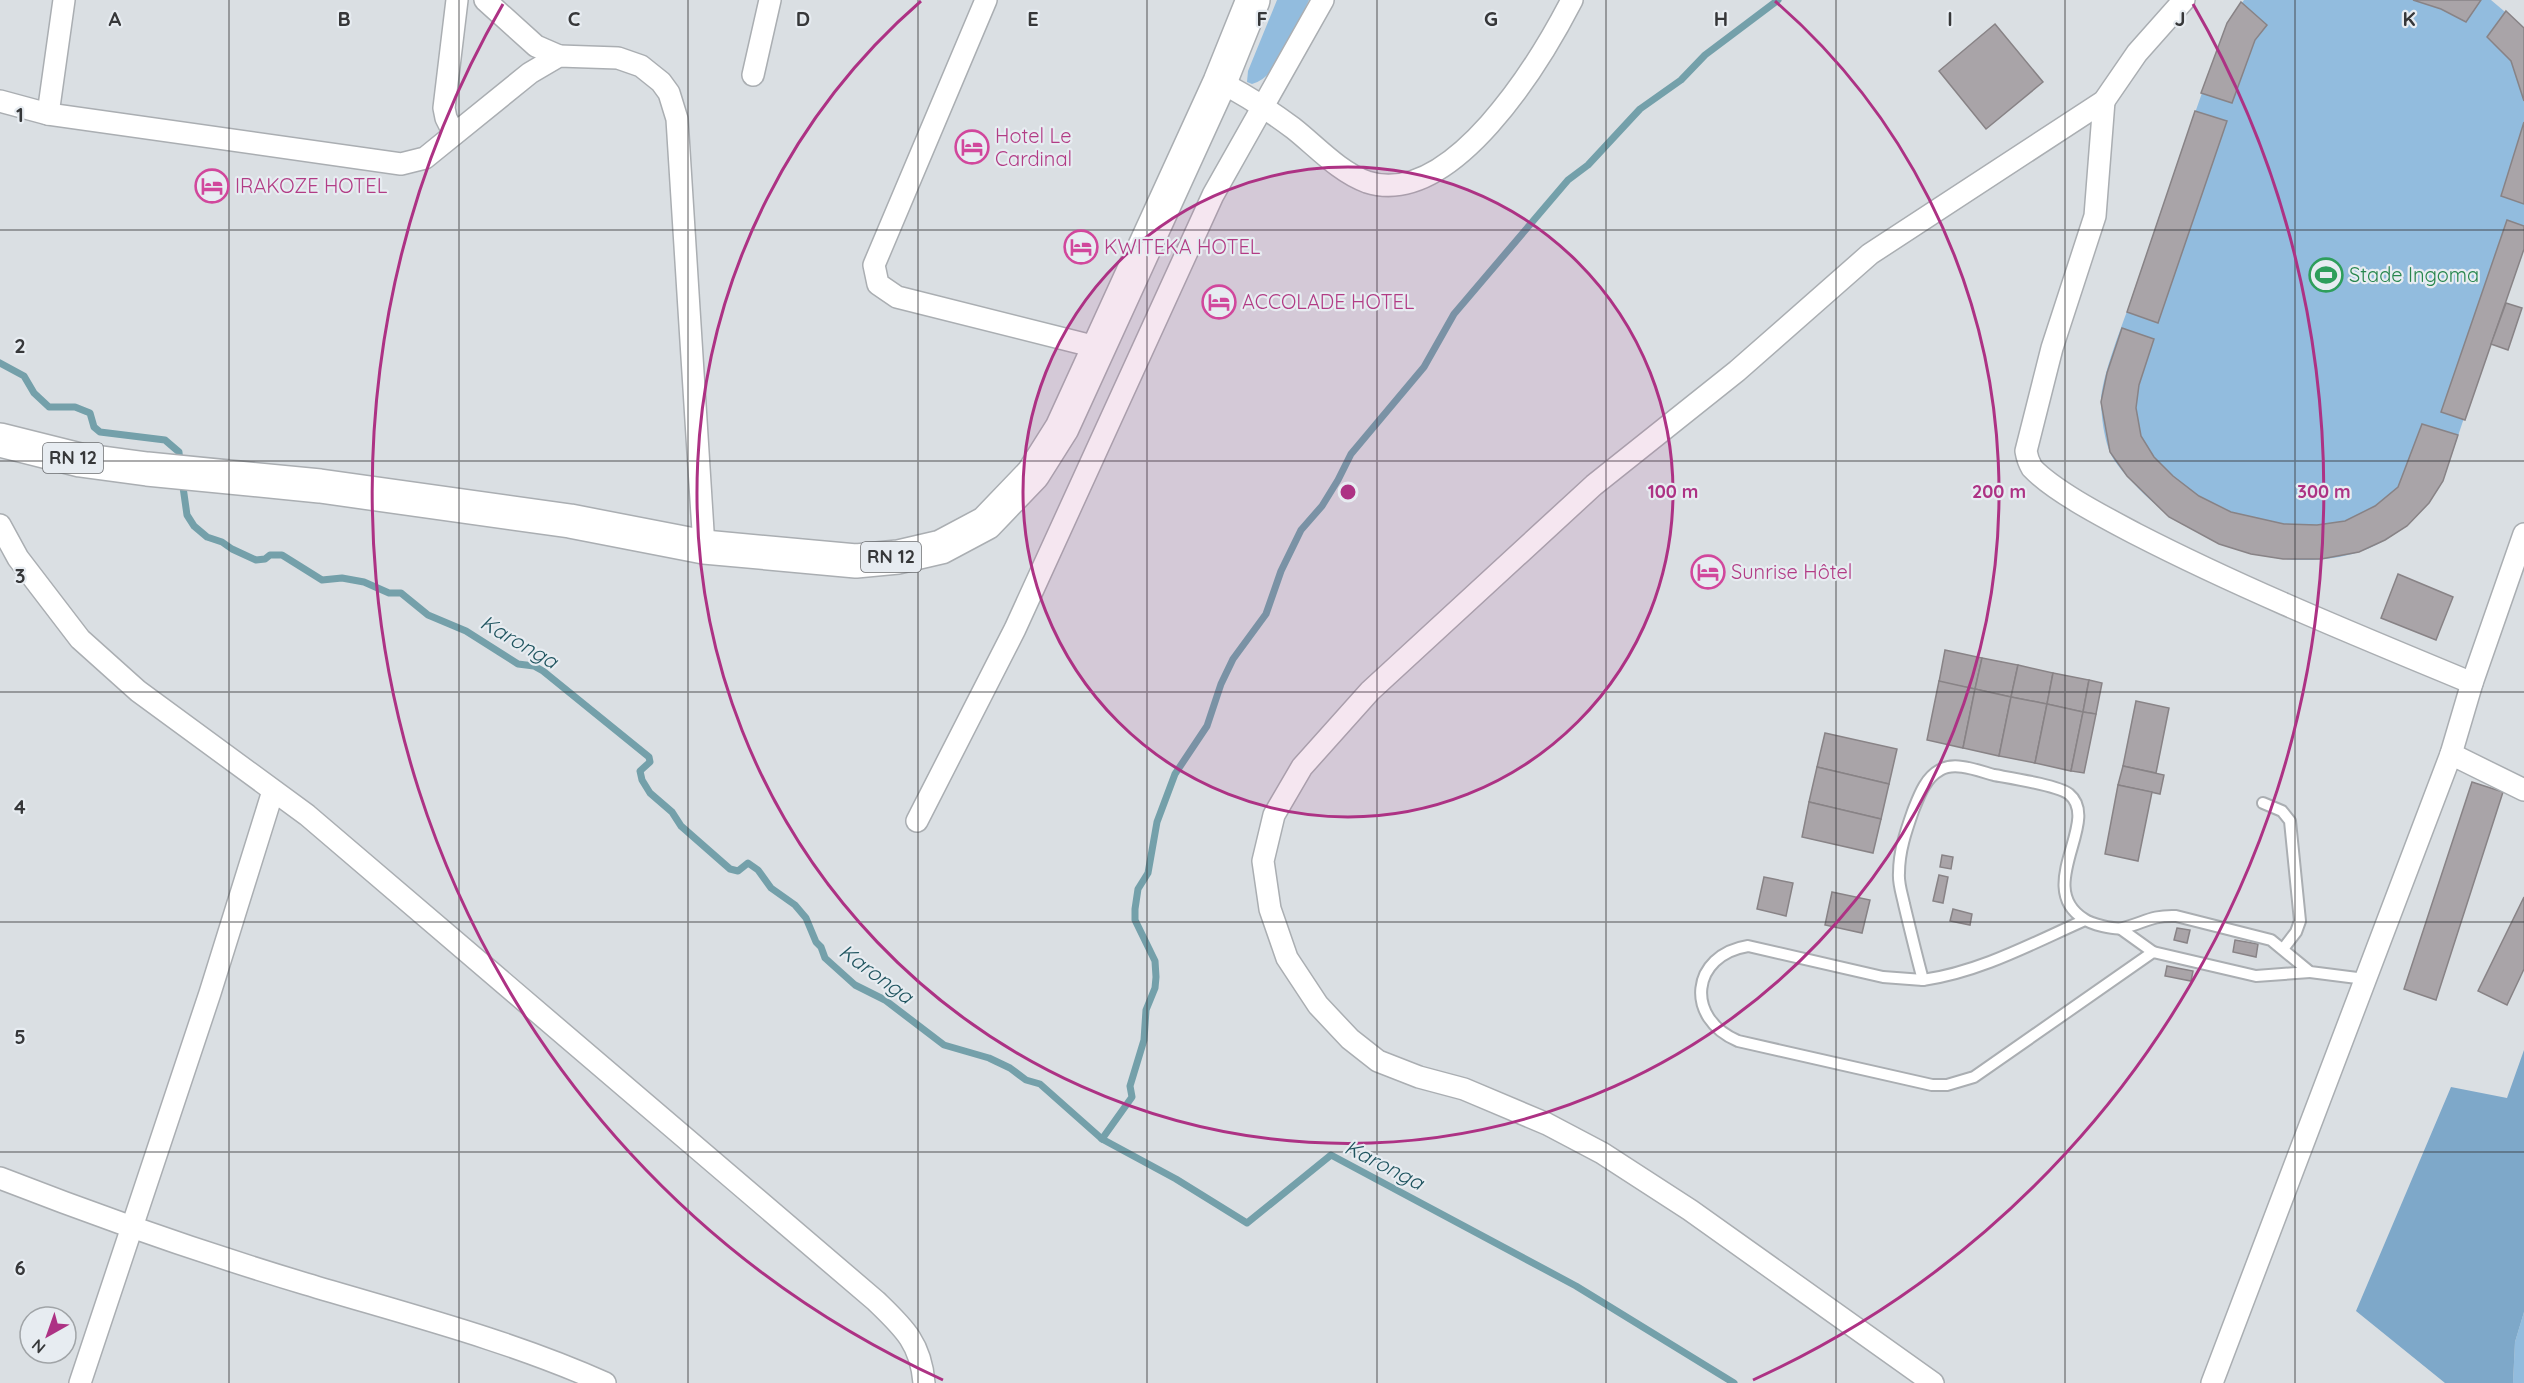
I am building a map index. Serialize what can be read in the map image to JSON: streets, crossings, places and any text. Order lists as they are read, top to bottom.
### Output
{
  "streets": {
    "main road": ["RN 12"]
  },
  "water": ["Karonga"],
  "places": {
    "hotel": [
      "Hotel Le Cardinal",
      "IRAKOZE HOTEL",
      "KWITEKA HOTEL",
      "ACCOLADE HOTEL",
      "Sunrise Hôtel"
    ],
    "sports": ["Stade Ingoma"]
  },
  "north": "bottom left",
  "grid": {
    "columns": [
      "A",
      "B",
      "C",
      "D",
      "E",
      "F",
      "G",
      "H",
      "I",
      "J",
      "K"
    ],
    "rows": [
      "1",
      "2",
      "3",
      "4",
      "5",
      "6"
    ]
  },
  "rings": ["100 m", "200 m", "300 m"]
}
